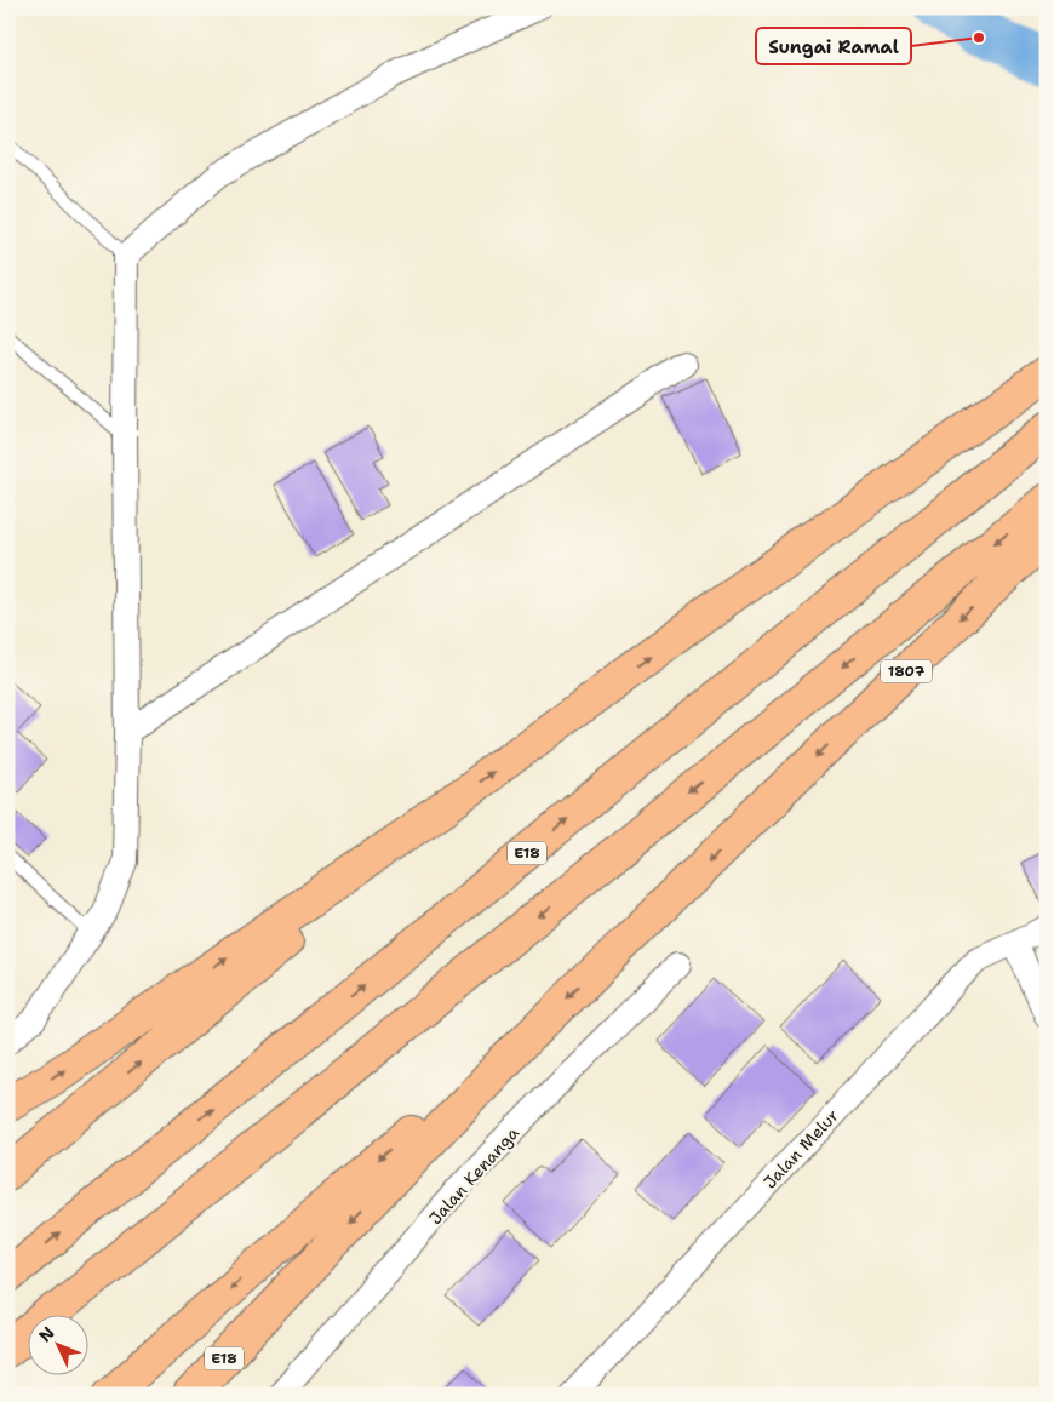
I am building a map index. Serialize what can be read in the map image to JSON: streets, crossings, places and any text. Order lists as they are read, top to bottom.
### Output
{
  "streets": {
    "highway": ["1807", "E18"],
    "street": ["Jalan Melur", "Jalan Kenanga"]
  },
  "crossings": [
    ["1807", "E18"]
  ],
  "places": ["Sungai Ramal"],
  "north": "top left"
}
